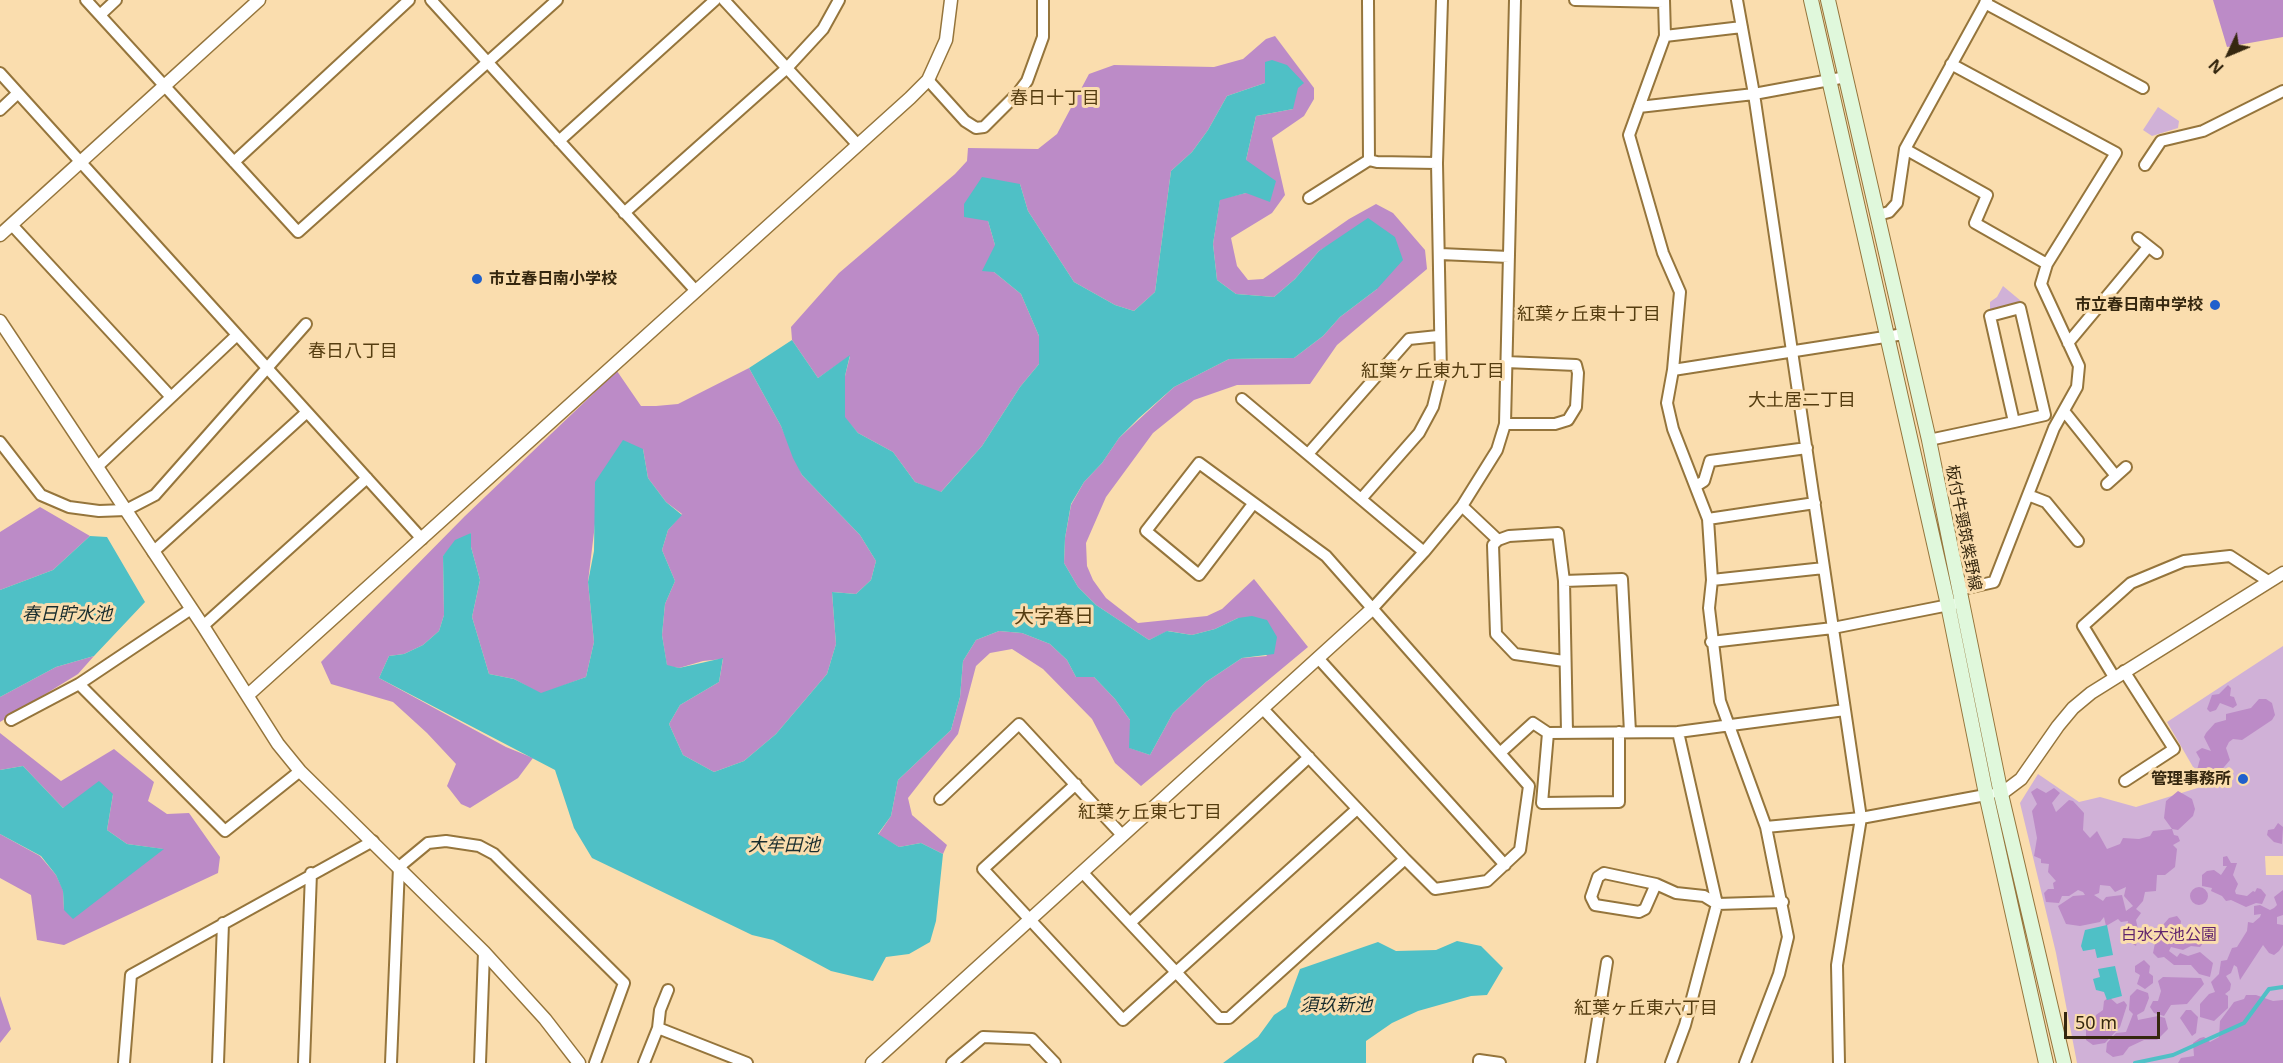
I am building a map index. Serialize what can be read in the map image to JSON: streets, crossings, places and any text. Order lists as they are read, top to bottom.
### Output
{
  "streets": {
    "main road": ["板付牛頸筑紫野線"]
  },
  "districts": [
    "春日十丁目",
    "紅葉ヶ丘東十丁目",
    "春日八丁目",
    "紅葉ヶ丘東九丁目",
    "大土居二丁目",
    "大字春日",
    "紅葉ヶ丘東七丁目",
    "紅葉ヶ丘東六丁目"
  ],
  "water": ["春日貯水池", "大牟田池", "須玖新池"],
  "parks": ["白水大池公園"],
  "places": ["市立春日南小学校", "市立春日南中学校", "管理事務所"],
  "scale_bar": "50 m",
  "north": "bottom left"
}
